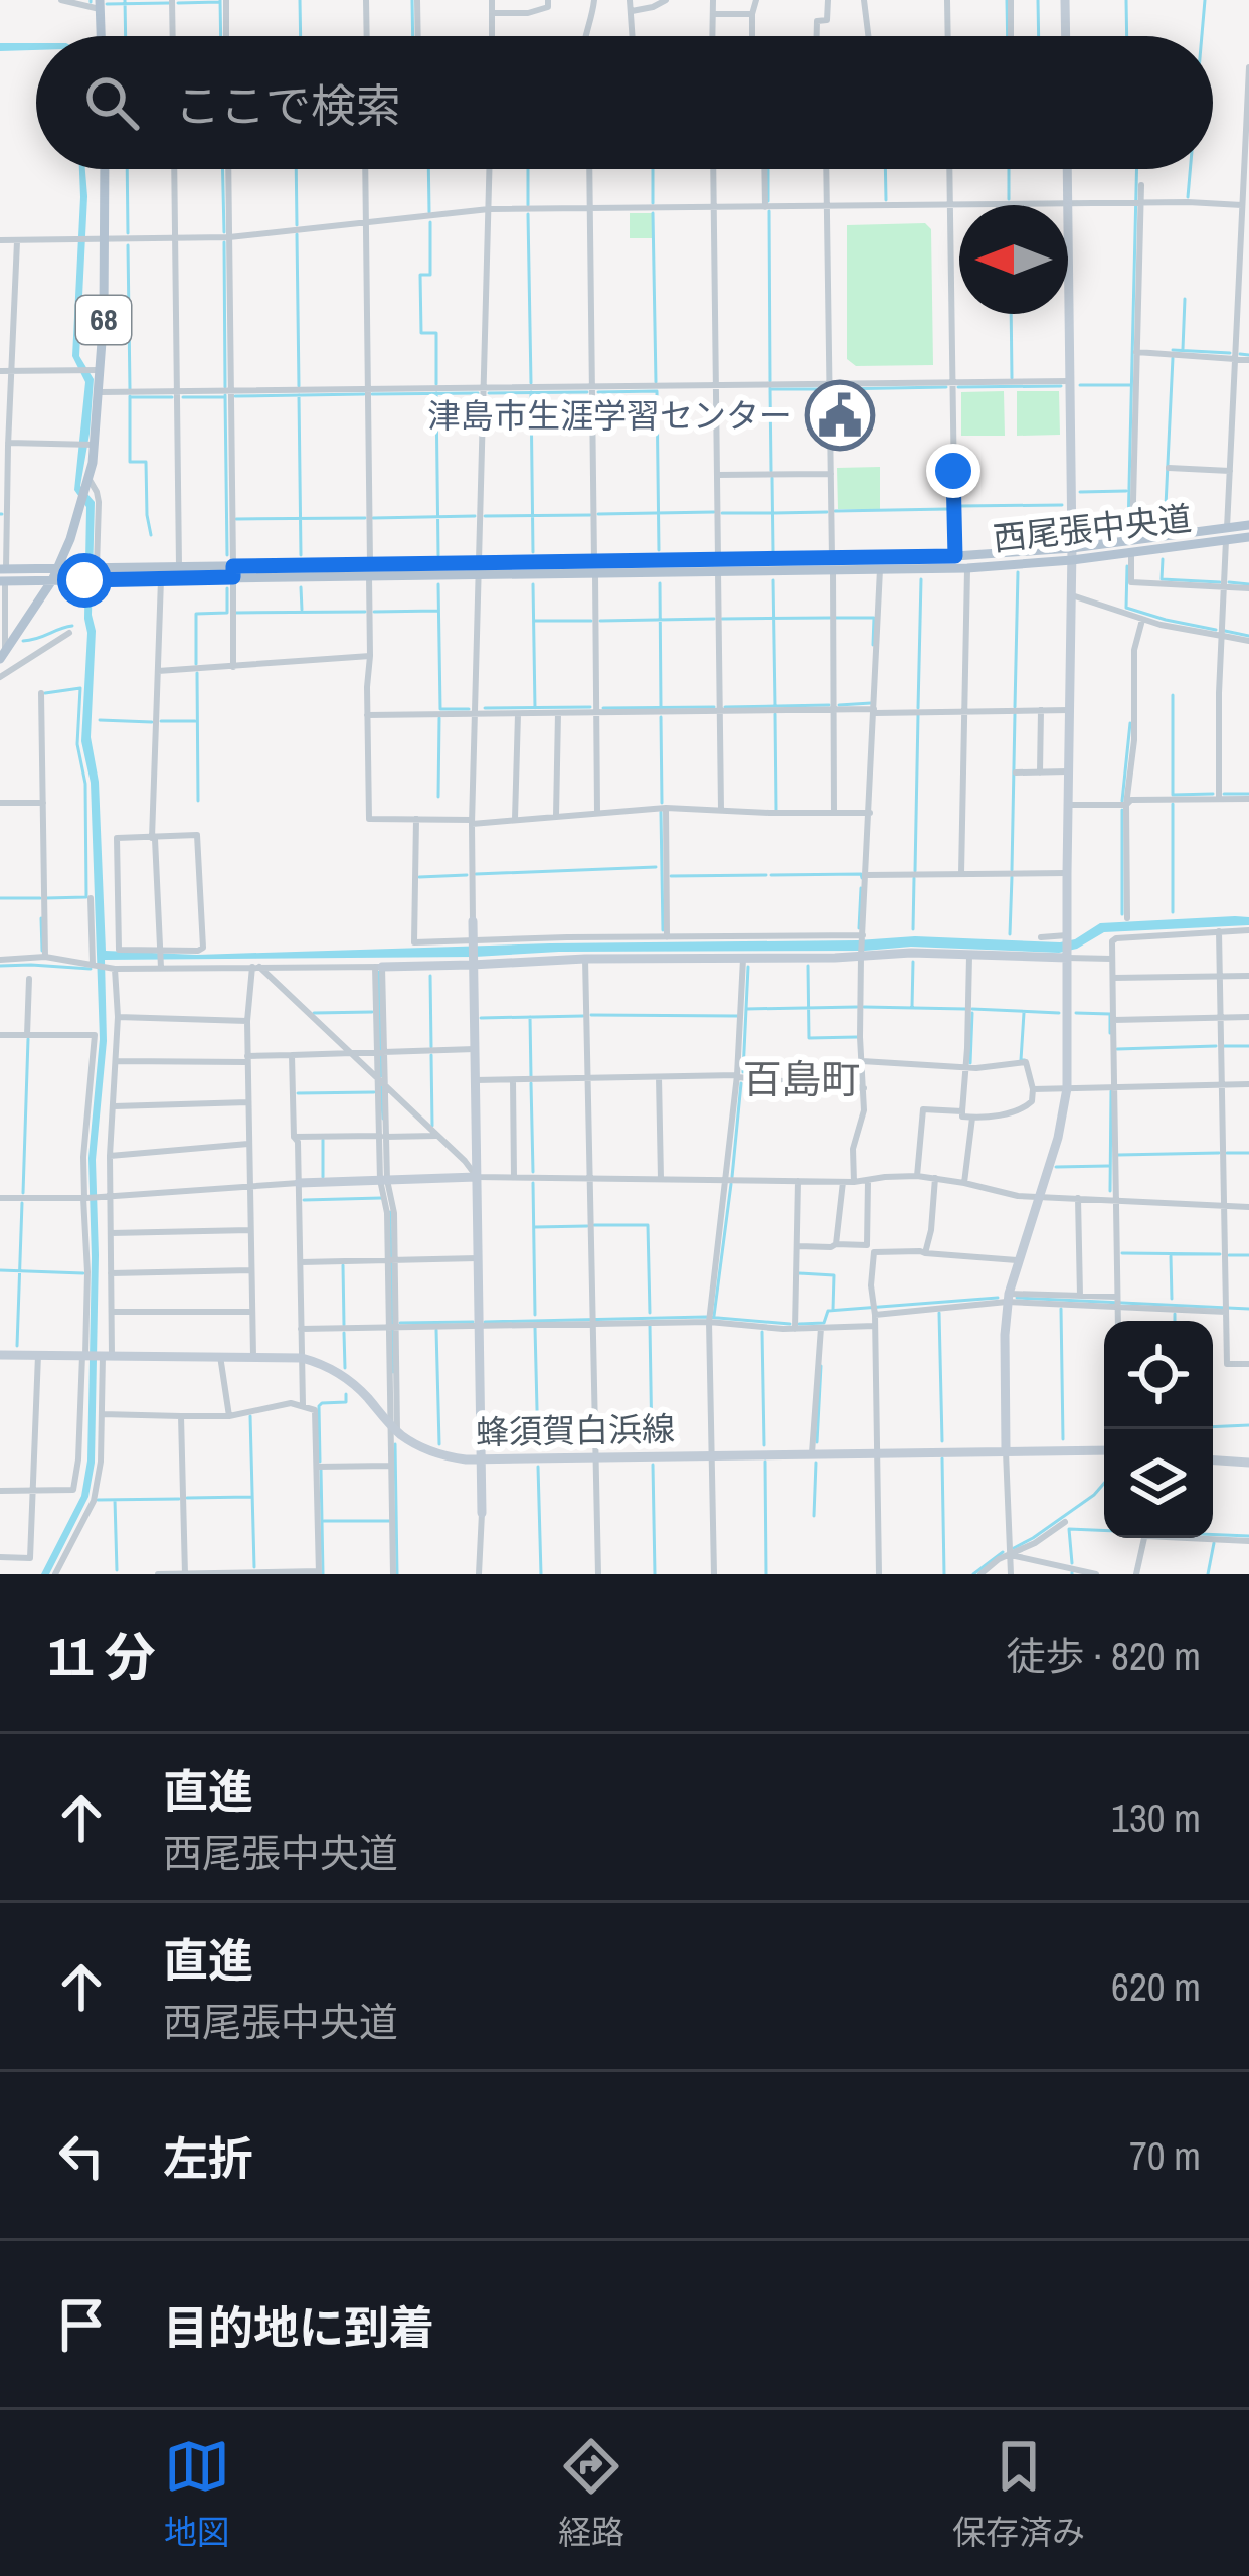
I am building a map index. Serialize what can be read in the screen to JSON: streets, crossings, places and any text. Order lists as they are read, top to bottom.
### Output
{
  "streets": {
    "main road": ["68", "西尾張中央道"],
    "street": ["蜂須賀白浜線"]
  },
  "crossings": [
    ["68", "西尾張中央道"]
  ],
  "districts": ["百島町"],
  "places": {
    "public building": ["津島市生涯学習センター"]
  },
  "north": "left",
  "page": {
    "search": "ここで検索",
    "heading": ["11 分", "徒歩 · 820 m"],
    "list": [
      ["直進", "西尾張中央道", "130 m"],
      ["直進", "西尾張中央道", "620 m"],
      ["左折", "70 m"],
      "目的地に到着"
    ],
    "nav": ["地図", "経路", "保存済み"]
  }
}
